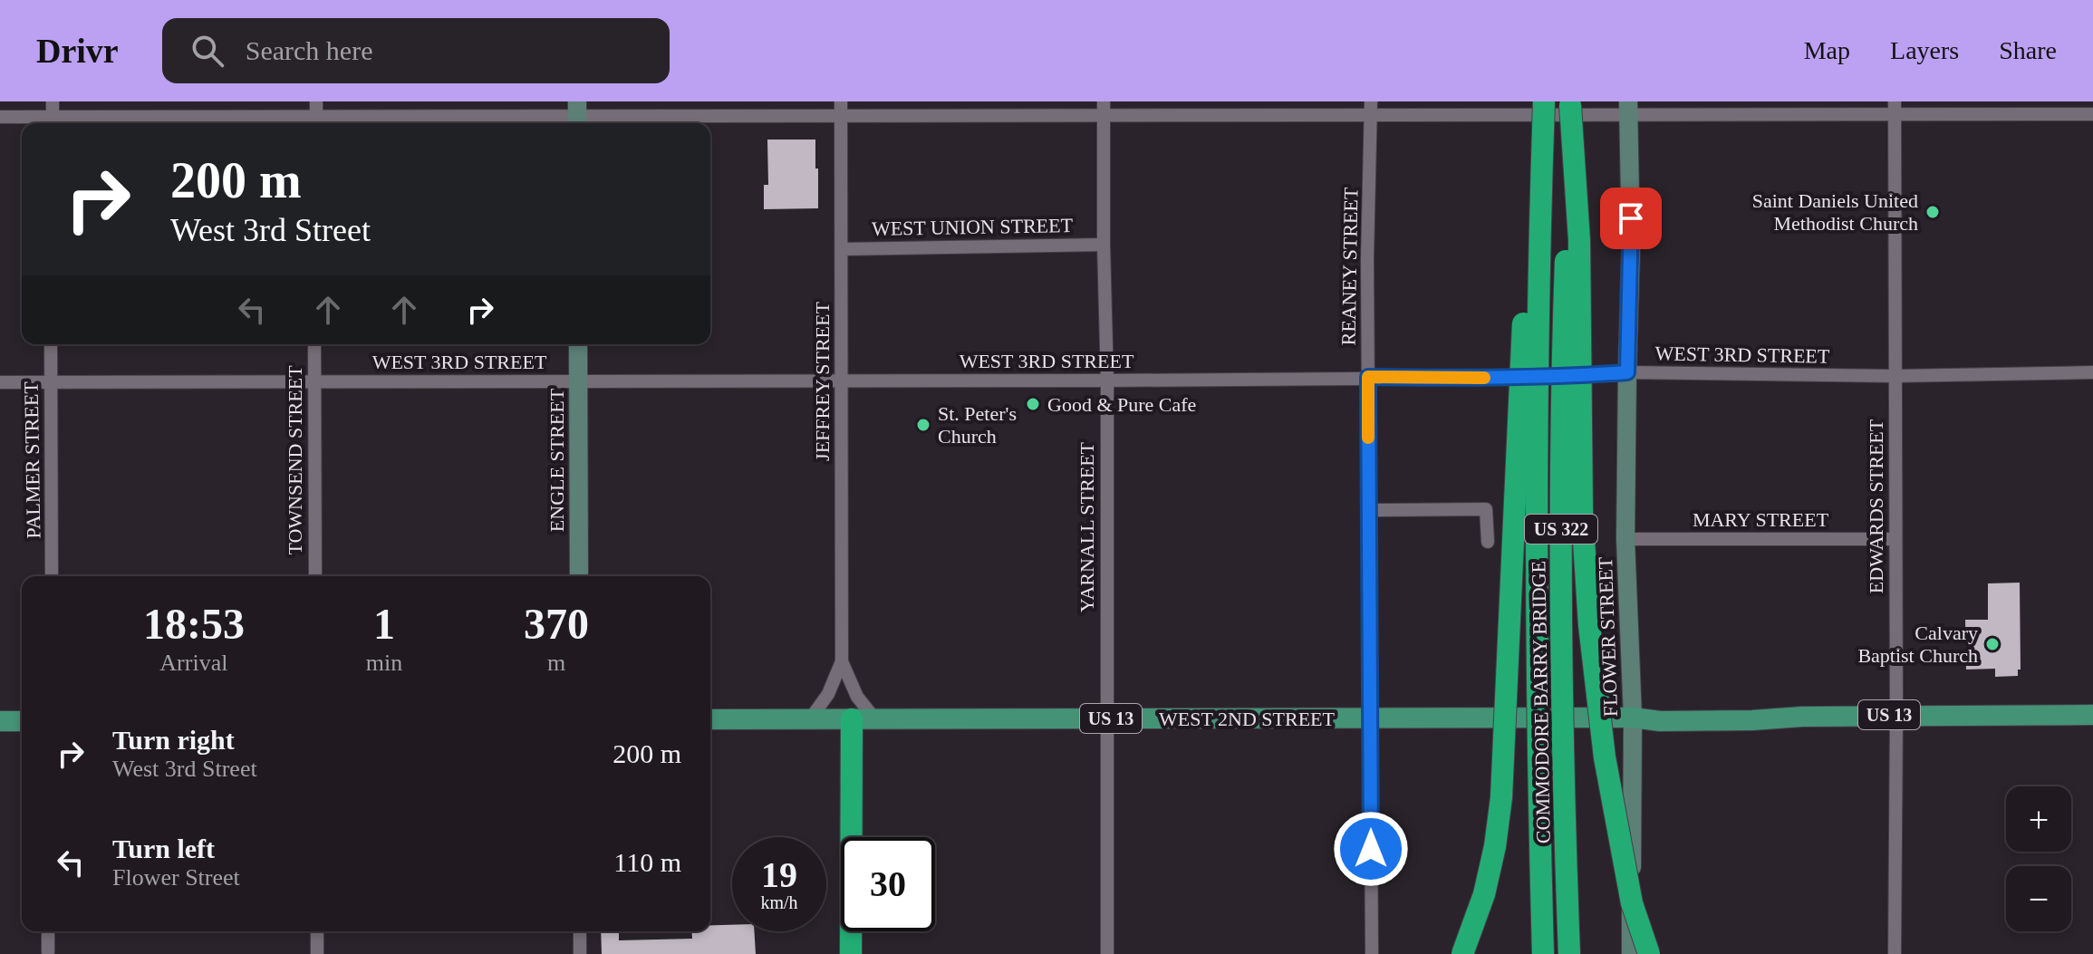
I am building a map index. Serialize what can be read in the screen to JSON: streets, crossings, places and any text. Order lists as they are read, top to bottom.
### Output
{
  "streets": {
    "highway": ["US 322", "COMMODORE BARRY BRIDGE"],
    "main road": ["US 13", "WEST 2ND STREET"],
    "street": [
      "WEST UNION STREET",
      "REANEY STREET",
      "WEST 3RD STREET",
      "JEFFREY STREET",
      "PALMER STREET",
      "TOWNSEND STREET",
      "ENGLE STREET",
      "EDWARDS STREET",
      "MARY STREET",
      "YARNALL STREET",
      "FLOWER STREET"
    ]
  },
  "crossings": [
    ["WEST UNION STREET", "JEFFREY STREET"],
    ["WEST UNION STREET", "YARNALL STREET"],
    ["REANEY STREET", "WEST 3RD STREET"],
    ["REANEY STREET", "WEST 2ND STREET"],
    ["WEST 3RD STREET", "JEFFREY STREET"],
    ["WEST 3RD STREET", "PALMER STREET"],
    ["WEST 3RD STREET", "TOWNSEND STREET"],
    ["WEST 3RD STREET", "ENGLE STREET"],
    ["WEST 3RD STREET", "EDWARDS STREET"],
    ["WEST 3RD STREET", "YARNALL STREET"],
    ["WEST 3RD STREET", "FLOWER STREET"],
    ["EDWARDS STREET", "MARY STREET"],
    ["EDWARDS STREET", "WEST 2ND STREET"],
    ["MARY STREET", "FLOWER STREET"],
    ["YARNALL STREET", "WEST 2ND STREET"],
    ["FLOWER STREET", "WEST 2ND STREET"]
  ],
  "places": [
    "Saint Daniels United Methodist Church",
    "Good & Pure Cafe",
    "St. Peter's Church",
    "Calvary Baptist Church"
  ],
  "page": {
    "header": "Drivr",
    "search": "Search here",
    "nav": ["Map", "Layers", "Share"],
    "turn": ["200 m", "West 3rd Street"],
    "eta": [
      "18:53",
      "Arrival",
      "1",
      "min",
      "370",
      "m"
    ],
    "list": [
      {
        "name": "Turn right",
        "note": "West 3rd Street",
        "value": "200 m"
      },
      {
        "name": "Turn left",
        "note": "Flower Street",
        "value": "110 m"
      }
    ],
    "map_buttons": ["+", "−"],
    "speed": "19 km/h",
    "limit": "30"
  }
}
